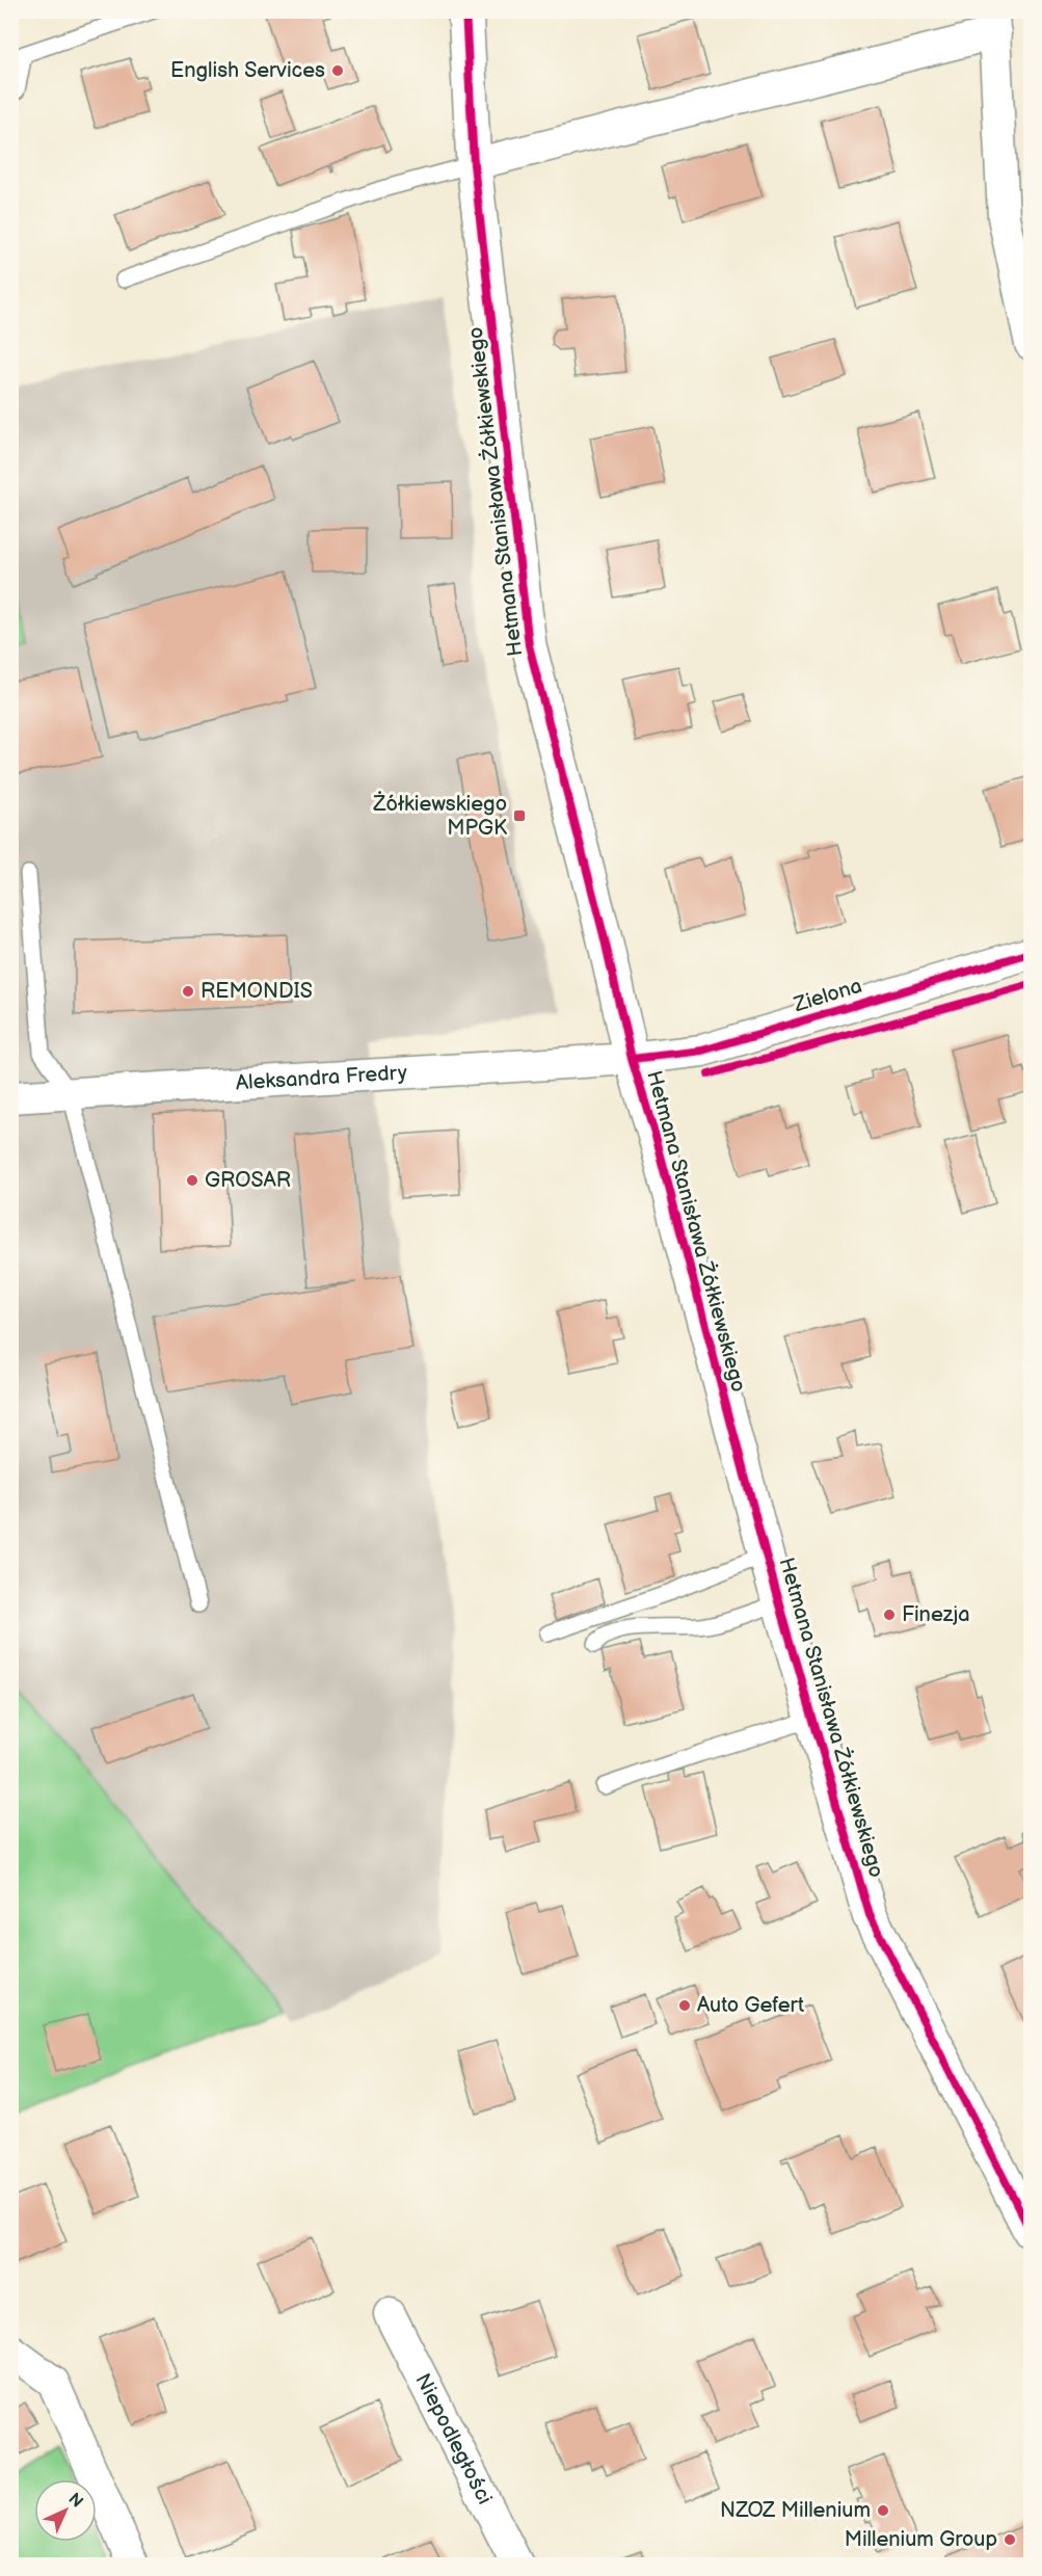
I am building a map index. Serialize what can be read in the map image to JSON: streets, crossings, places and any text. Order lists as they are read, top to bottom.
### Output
{
  "streets": {
    "street": [
      "Hetmana Stanisława Żółkiewskiego",
      "Zielona",
      "Aleksandra Fredry",
      "Niepodległości"
    ]
  },
  "crossings": [
    ["Hetmana Stanisława Żółkiewskiego", "Zielona"],
    ["Hetmana Stanisława Żółkiewskiego", "Aleksandra Fredry"],
    ["Zielona", "Aleksandra Fredry"]
  ],
  "places": {
    "other": [
      "English Services",
      "REMONDIS",
      "GROSAR",
      "Finezja",
      "Auto Gefert",
      "NZOZ Millenium",
      "Millenium Group"
    ],
    "transit": ["Żółkiewskiego MPGK"]
  },
  "north": "top right"
}
